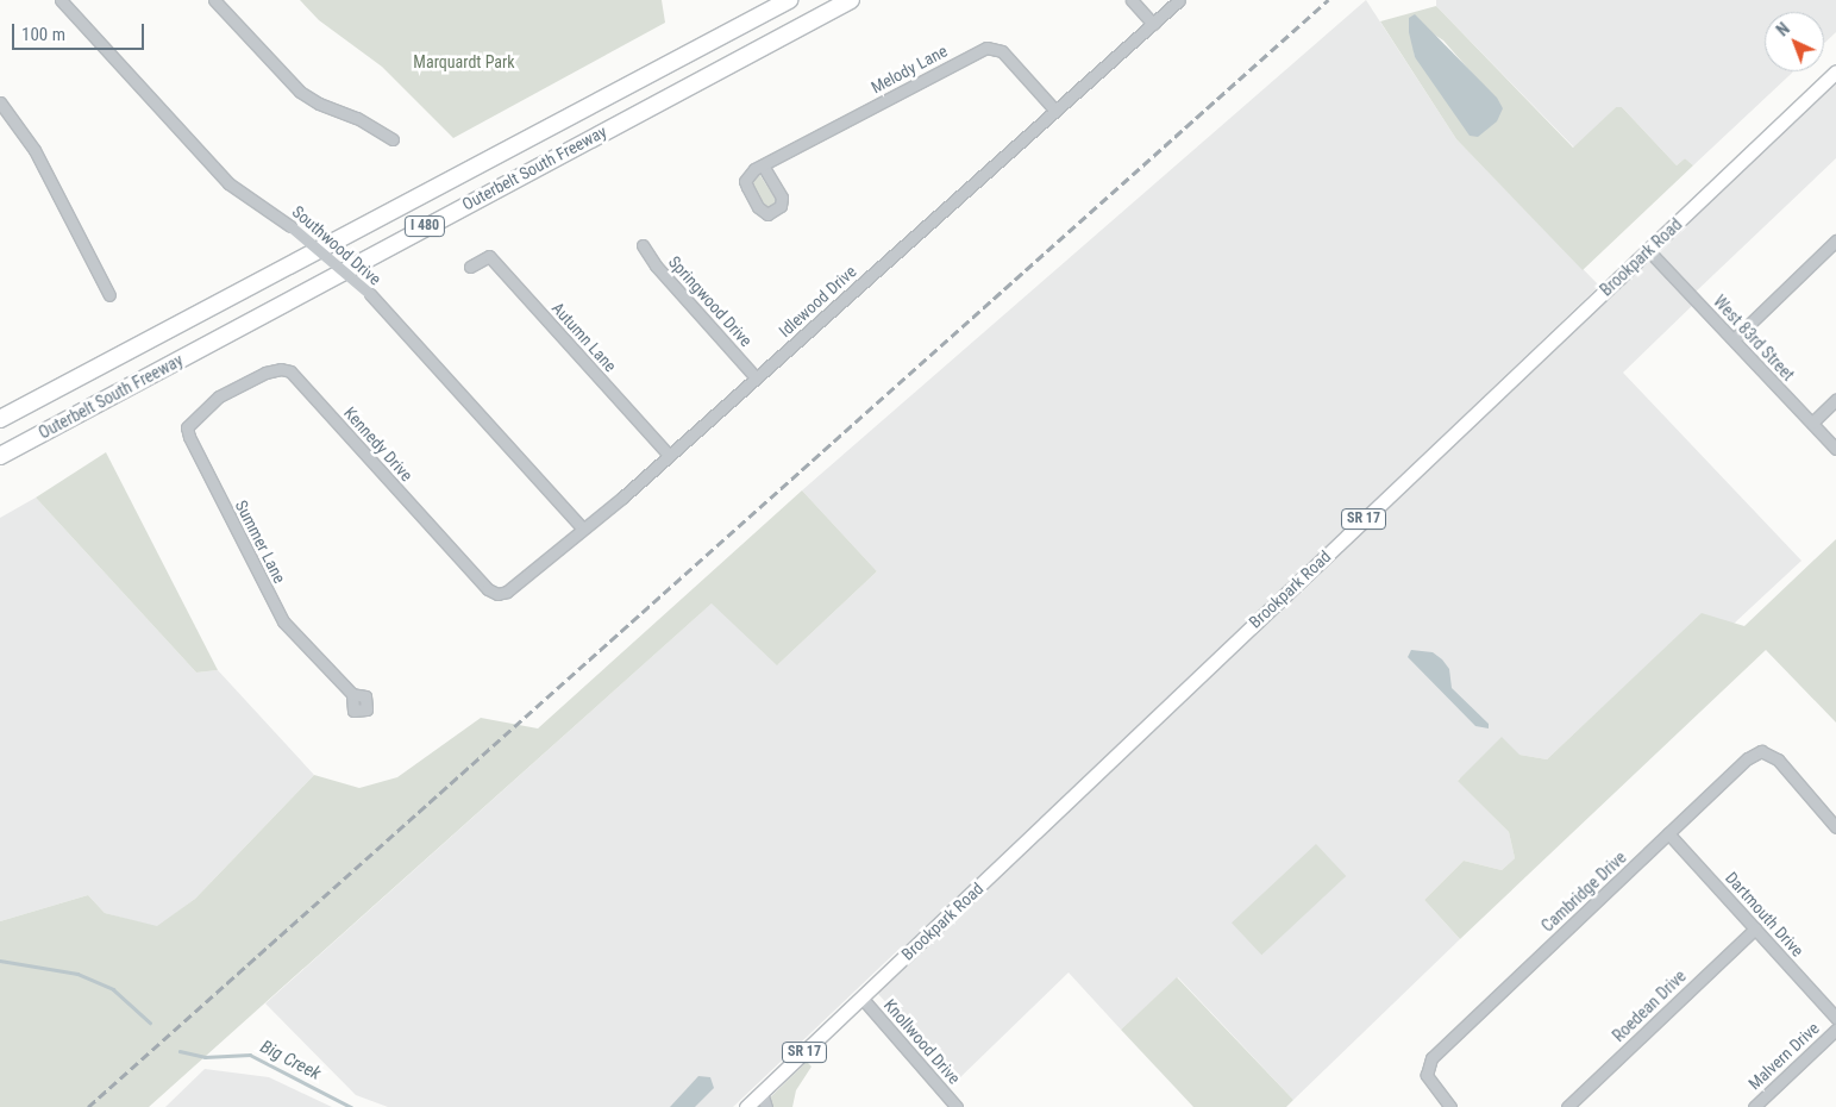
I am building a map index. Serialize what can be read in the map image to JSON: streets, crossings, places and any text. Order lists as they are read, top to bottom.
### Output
{
  "streets": {
    "highway": ["Outerbelt South Freeway", "I 480"],
    "main road": ["Brookpark Road", "SR 17"],
    "street": [
      "Melody Lane",
      "Southwood Drive",
      "Springwood Drive",
      "Idlewood Drive",
      "Autumn Lane",
      "West 83rd Street",
      "Kennedy Drive",
      "Summer Lane",
      "Cambridge Drive",
      "Dartmouth Drive",
      "Roedean Drive",
      "Knollwood Drive",
      "Malvern Drive"
    ]
  },
  "crossings": [
    ["Melody Lane", "Idlewood Drive"],
    ["Southwood Drive", "Idlewood Drive"],
    ["Brookpark Road", "West 83rd Street"],
    ["Brookpark Road", "Knollwood Drive"],
    ["Springwood Drive", "Idlewood Drive"],
    ["Idlewood Drive", "Autumn Lane"],
    ["Idlewood Drive", "Kennedy Drive"],
    ["Kennedy Drive", "Summer Lane"],
    ["Cambridge Drive", "Dartmouth Drive"],
    ["Dartmouth Drive", "Roedean Drive"]
  ],
  "water": ["Big Creek"],
  "parks": ["Marquardt Park"],
  "scale_bar": "100 m",
  "north": "top left"
}
